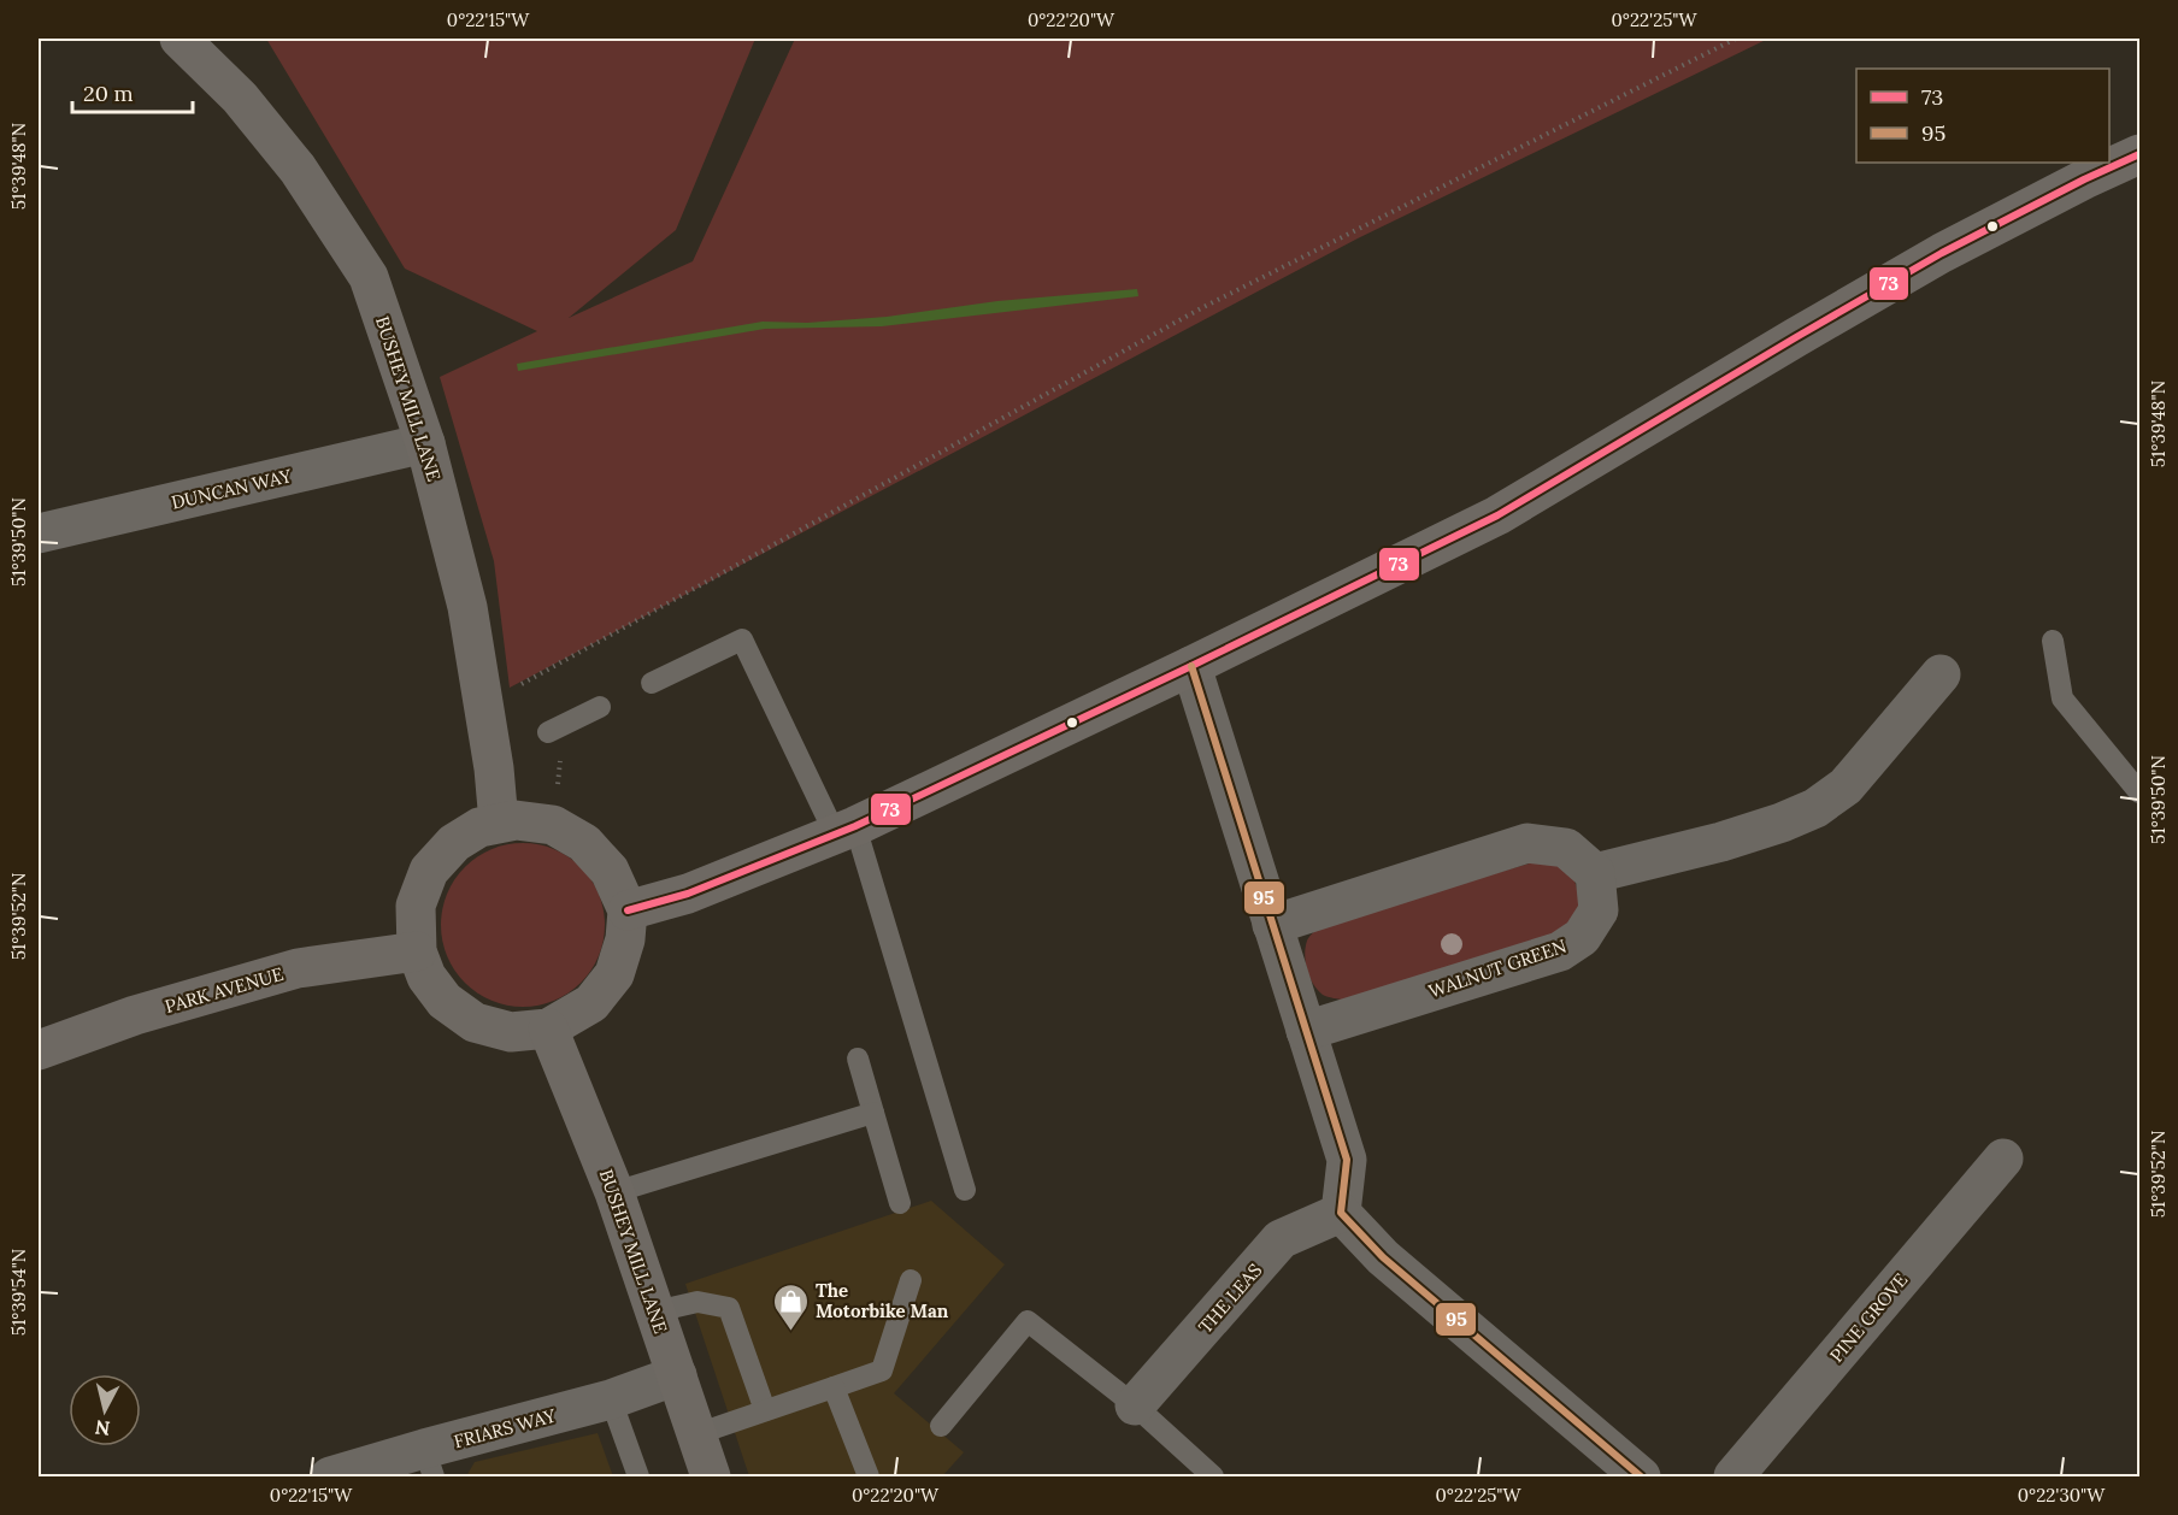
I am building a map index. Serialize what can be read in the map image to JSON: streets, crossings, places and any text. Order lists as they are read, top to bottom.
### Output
{
  "streets": {
    "street": [
      "BUSHEY MILL LANE",
      "DUNCAN WAY",
      "WALNUT GREEN",
      "PARK AVENUE",
      "THE LEAS",
      "PINE GROVE",
      "FRIARS WAY"
    ]
  },
  "crossings": [
    ["BUSHEY MILL LANE", "DUNCAN WAY"],
    ["BUSHEY MILL LANE", "PARK AVENUE"],
    ["BUSHEY MILL LANE", "FRIARS WAY"]
  ],
  "places": {
    "shop": ["The Motorbike Man"]
  },
  "lines": ["transit line 73", "transit line 95"],
  "legend": ["73", "95"],
  "scale_bar": "20 m",
  "north": "bottom",
  "coordinates": [
    "0°22'15\"W",
    "0°22'20\"W",
    "0°22'25\"W",
    "51°39'48\"N",
    "51°39'50\"N",
    "51°39'52\"N",
    "51°39'54\"N",
    "0°22'30\"W"
  ]
}
